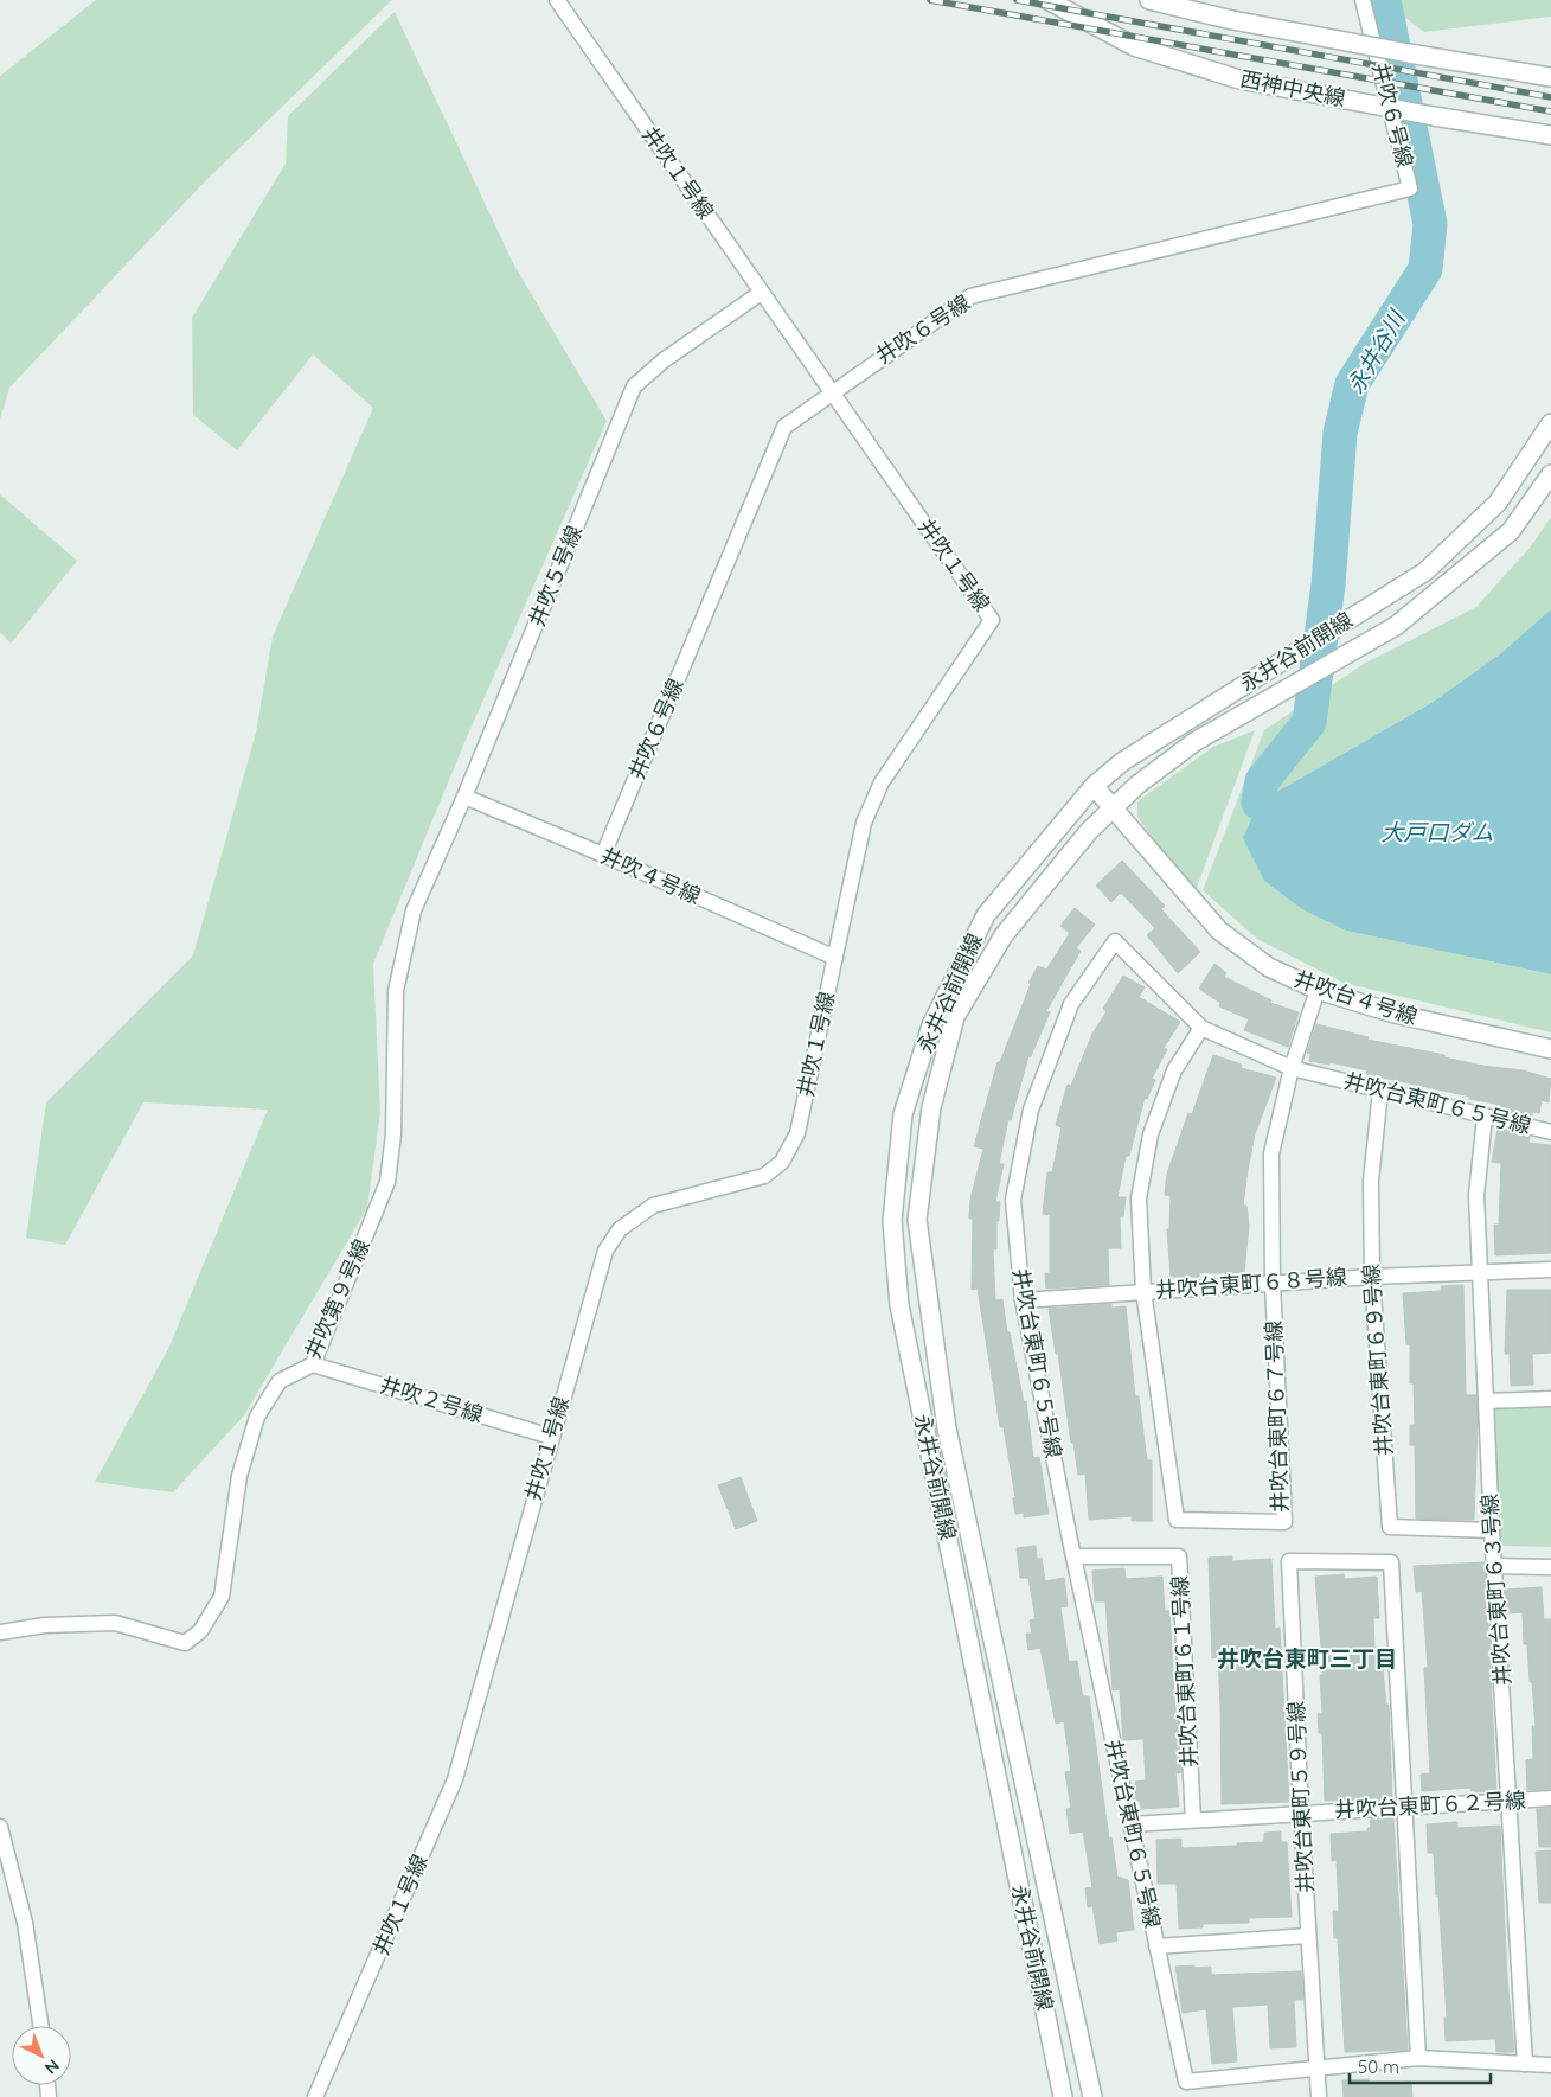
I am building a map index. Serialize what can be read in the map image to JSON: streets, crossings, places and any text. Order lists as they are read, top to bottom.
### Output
{
  "streets": {
    "street": [
      "西神中央線",
      "井吹６号線",
      "井吹１号線",
      "井吹５号線",
      "永井谷前開線",
      "井吹４号線",
      "井吹台４号線",
      "井吹台東町６５号線",
      "井吹台東町６８号線",
      "井吹第９号線",
      "井吹台東町６９号線",
      "井吹２号線",
      "井吹台東町６７号線",
      "井吹台東町６３号線",
      "井吹台東町６１号線",
      "井吹台東町５９号線",
      "井吹台東町６２号線"
    ]
  },
  "crossings": [
    ["井吹６号線", "井吹１号線"],
    ["井吹６号線", "井吹４号線"],
    ["井吹１号線", "井吹５号線"],
    ["井吹１号線", "井吹４号線"],
    ["井吹１号線", "井吹２号線"],
    ["井吹５号線", "井吹４号線"],
    ["井吹５号線", "井吹第９号線"],
    ["永井谷前開線", "井吹台４号線"],
    ["井吹台４号線", "井吹台東町６７号線"],
    ["井吹台東町６５号線", "井吹台東町６８号線"],
    ["井吹台東町６５号線", "井吹台東町６９号線"],
    ["井吹台東町６５号線", "井吹台東町６７号線"],
    ["井吹台東町６５号線", "井吹台東町６３号線"],
    ["井吹台東町６５号線", "井吹台東町６１号線"],
    ["井吹台東町６５号線", "井吹台東町５９号線"],
    ["井吹台東町６５号線", "井吹台東町６２号線"],
    ["井吹台東町６８号線", "井吹台東町６９号線"],
    ["井吹台東町６８号線", "井吹台東町６７号線"],
    ["井吹台東町６８号線", "井吹台東町６３号線"],
    ["井吹第９号線", "井吹２号線"],
    ["井吹台東町６９号線", "井吹台東町６３号線"],
    ["井吹台東町６３号線", "井吹台東町６２号線"],
    ["井吹台東町６１号線", "井吹台東町６２号線"],
    ["井吹台東町５９号線", "井吹台東町６２号線"]
  ],
  "districts": ["井吹台東町三丁目"],
  "water": ["永井谷川", "大戸口ダム"],
  "scale_bar": "50 m",
  "north": "bottom right"
}
